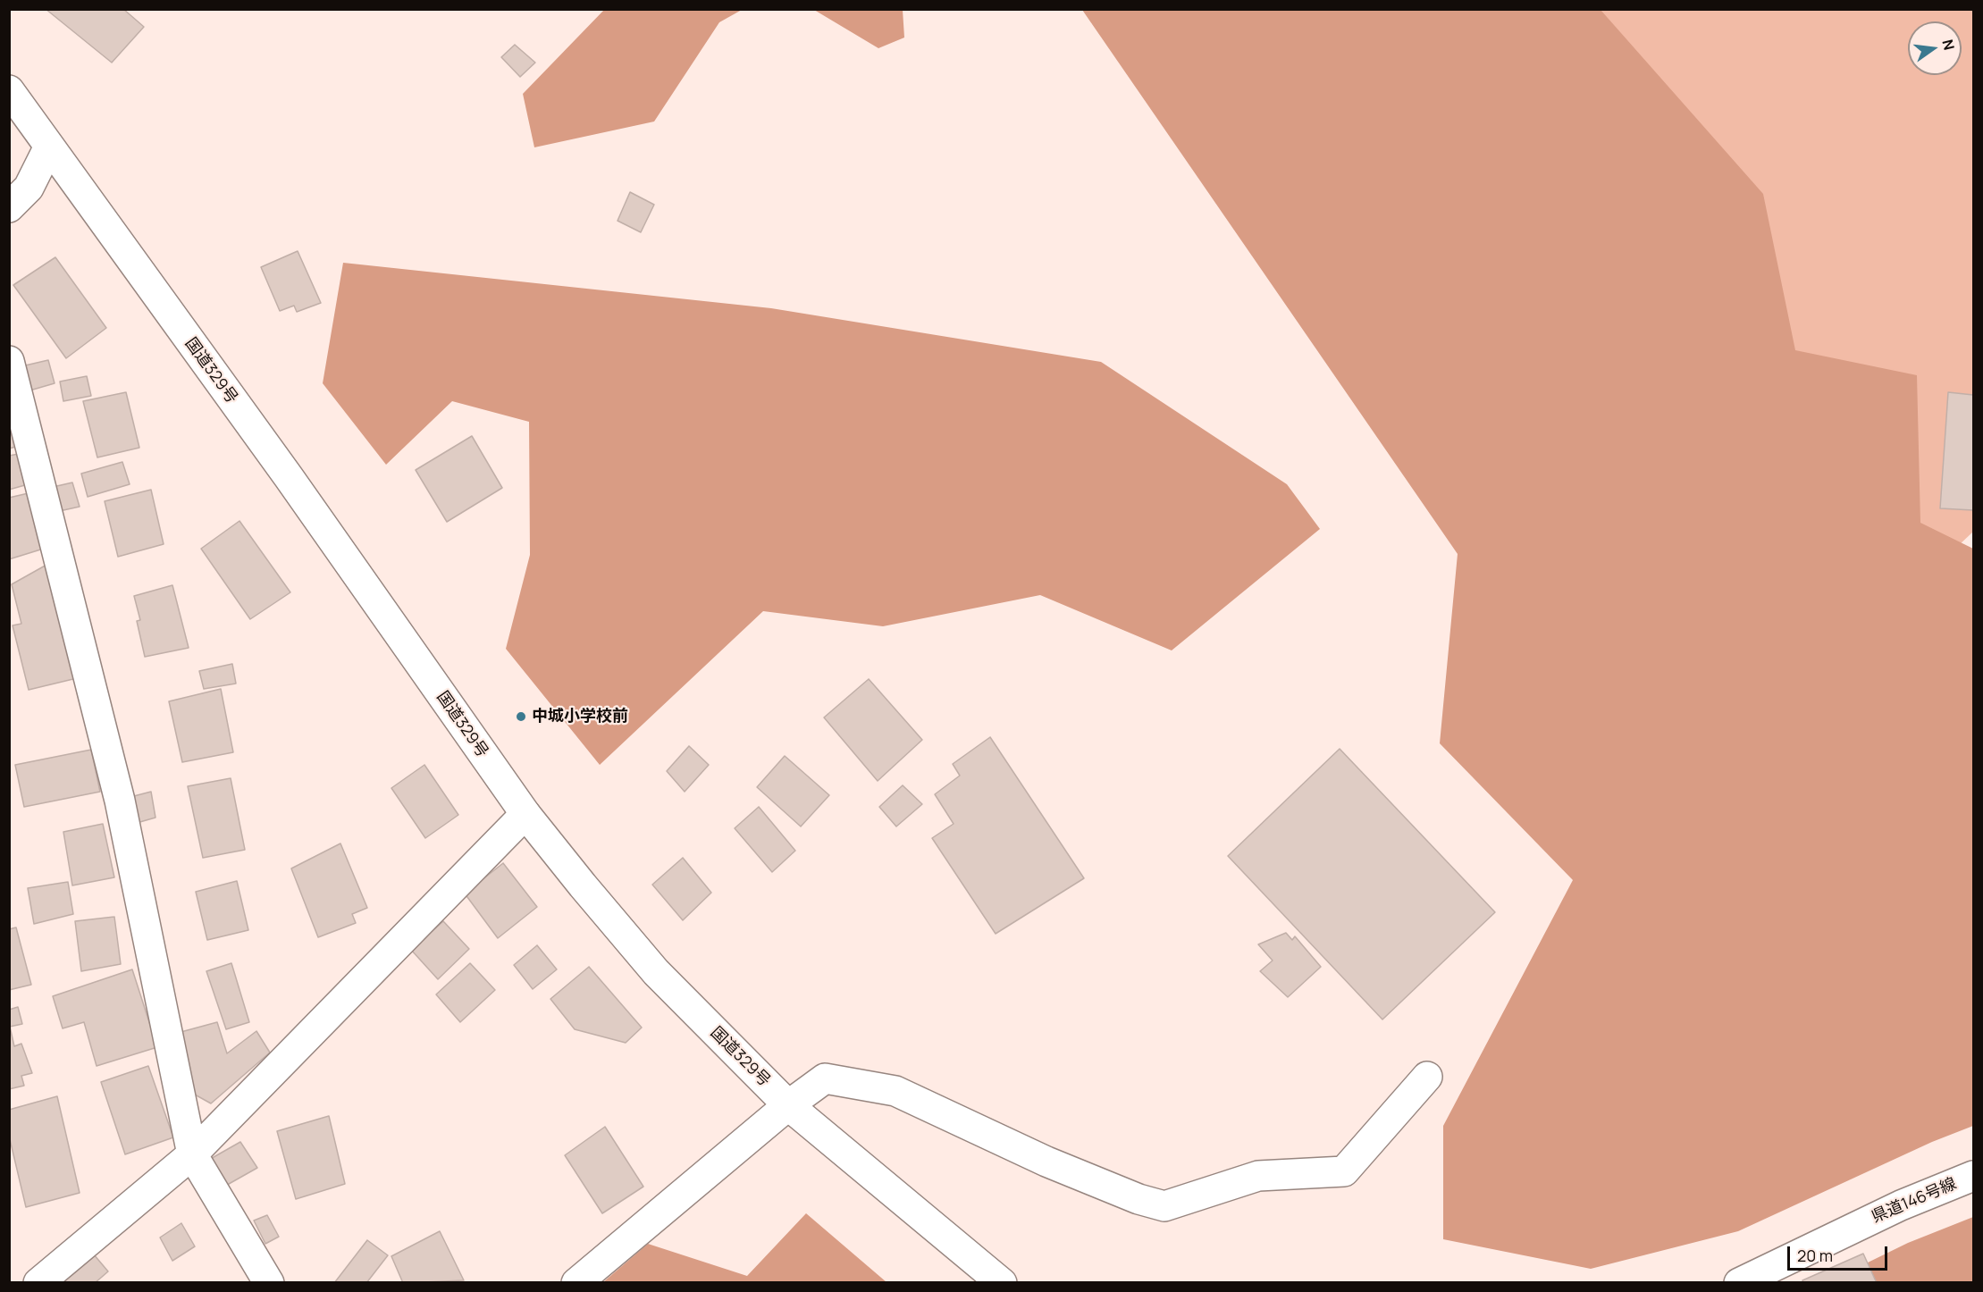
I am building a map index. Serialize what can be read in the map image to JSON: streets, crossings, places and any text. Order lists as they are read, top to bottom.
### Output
{
  "streets": {
    "main road": ["国道329号", "県道146号線"]
  },
  "places": ["中城小学校前"],
  "scale_bar": "20 m",
  "north": "right"
}
